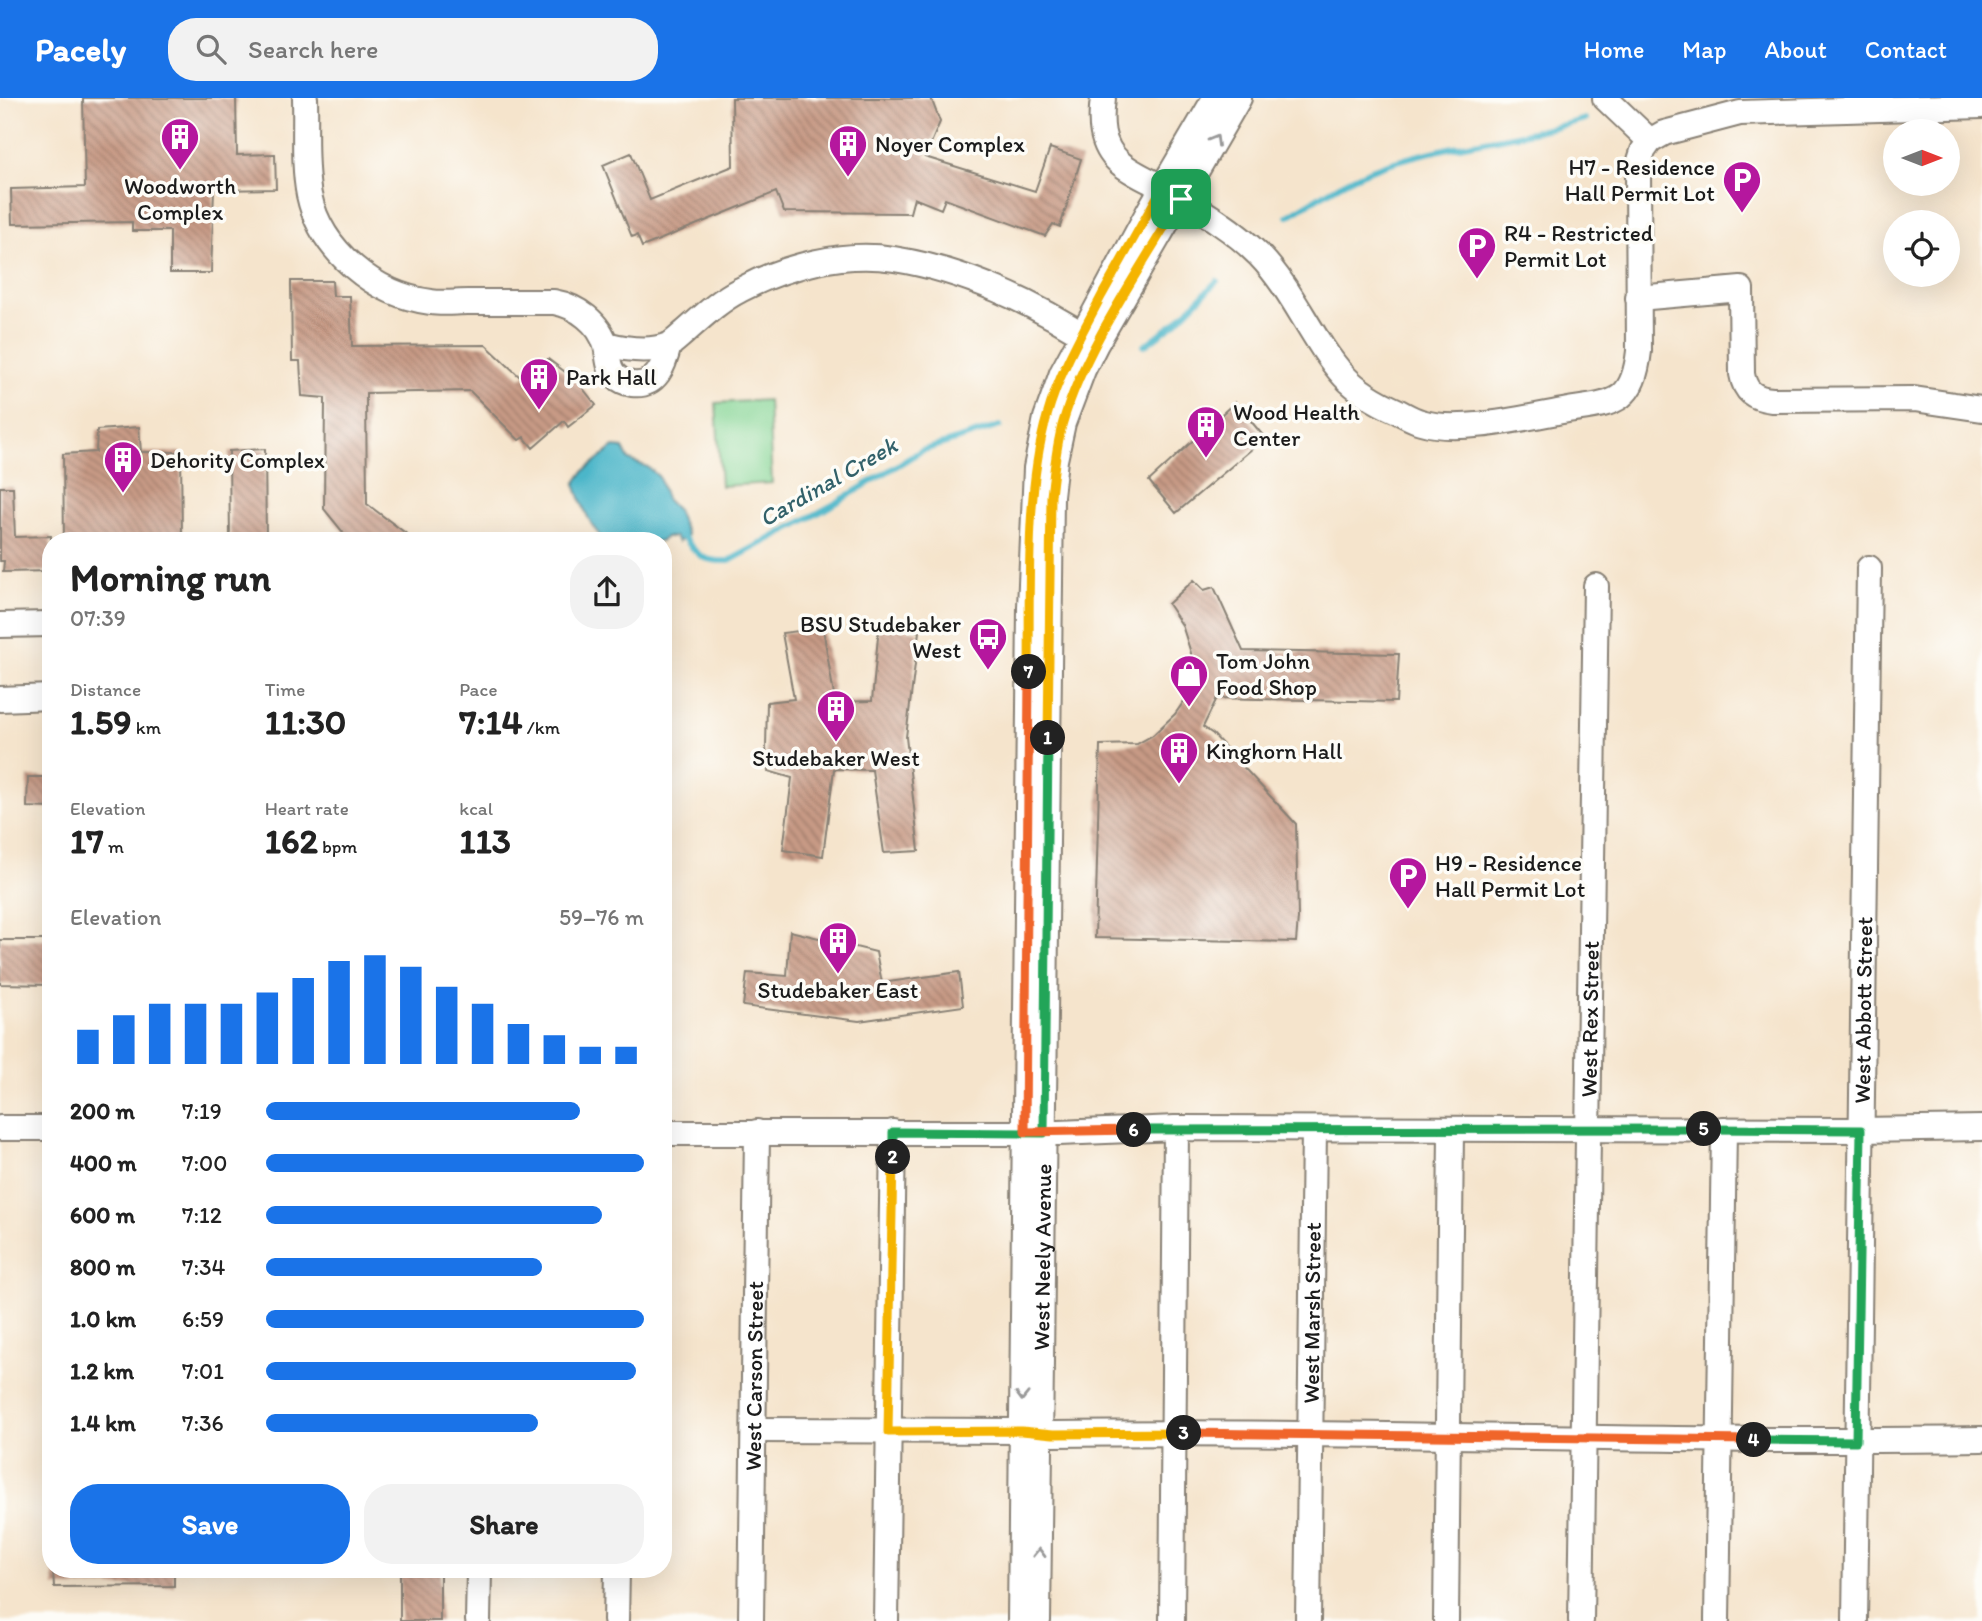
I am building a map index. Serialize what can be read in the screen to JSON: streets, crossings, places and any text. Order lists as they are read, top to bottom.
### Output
{
  "streets": {
    "street": [
      "West Abbott Street",
      "West Rex Street",
      "West Neely Avenue",
      "West Marsh Street",
      "West Carson Street"
    ]
  },
  "water": ["Cardinal Creek"],
  "places": {
    "building": [
      "Woodworth Complex",
      "Noyer Complex",
      "Park Hall",
      "Wood Health Center",
      "Dehority Complex",
      "Studebaker West",
      "Kinghorn Hall",
      "Studebaker East"
    ],
    "parking": ["H7 - Residence Hall Permit Lot", "R4 - Restricted Permit Lot", "H9 - Residence Hall Permit Lot"],
    "bus stop": ["BSU Studebaker West"],
    "shop": ["Tom John Food Shop"]
  },
  "north": "right",
  "page": {
    "header": "Pacely",
    "search": "Search here",
    "nav": [
      "Home",
      "Map",
      "About",
      "Contact"
    ],
    "heading": ["Morning run", "07:39"],
    "stats": [
      ["Distance", "1.59 km"],
      ["Time", "11:30"],
      ["Pace", "7:14 /km"],
      ["Elevation", "17 m"],
      ["Heart rate", "162 bpm"],
      ["kcal", "113"]
    ],
    "pins": [
      "7",
      "1",
      "5",
      "6",
      "2",
      "3",
      "4"
    ],
    "chart": ["Elevation", "59–76 m"],
    "list": [
      {
        "name": "200 m",
        "note": "7:19"
      },
      {
        "name": "400 m",
        "note": "7:00"
      },
      {
        "name": "600 m",
        "note": "7:12"
      },
      {
        "name": "800 m",
        "note": "7:34"
      },
      {
        "name": "1.0 km",
        "note": "6:59"
      },
      {
        "name": "1.2 km",
        "note": "7:01"
      },
      {
        "name": "1.4 km",
        "note": "7:36"
      }
    ],
    "buttons": ["Save", "Share"]
  }
}
